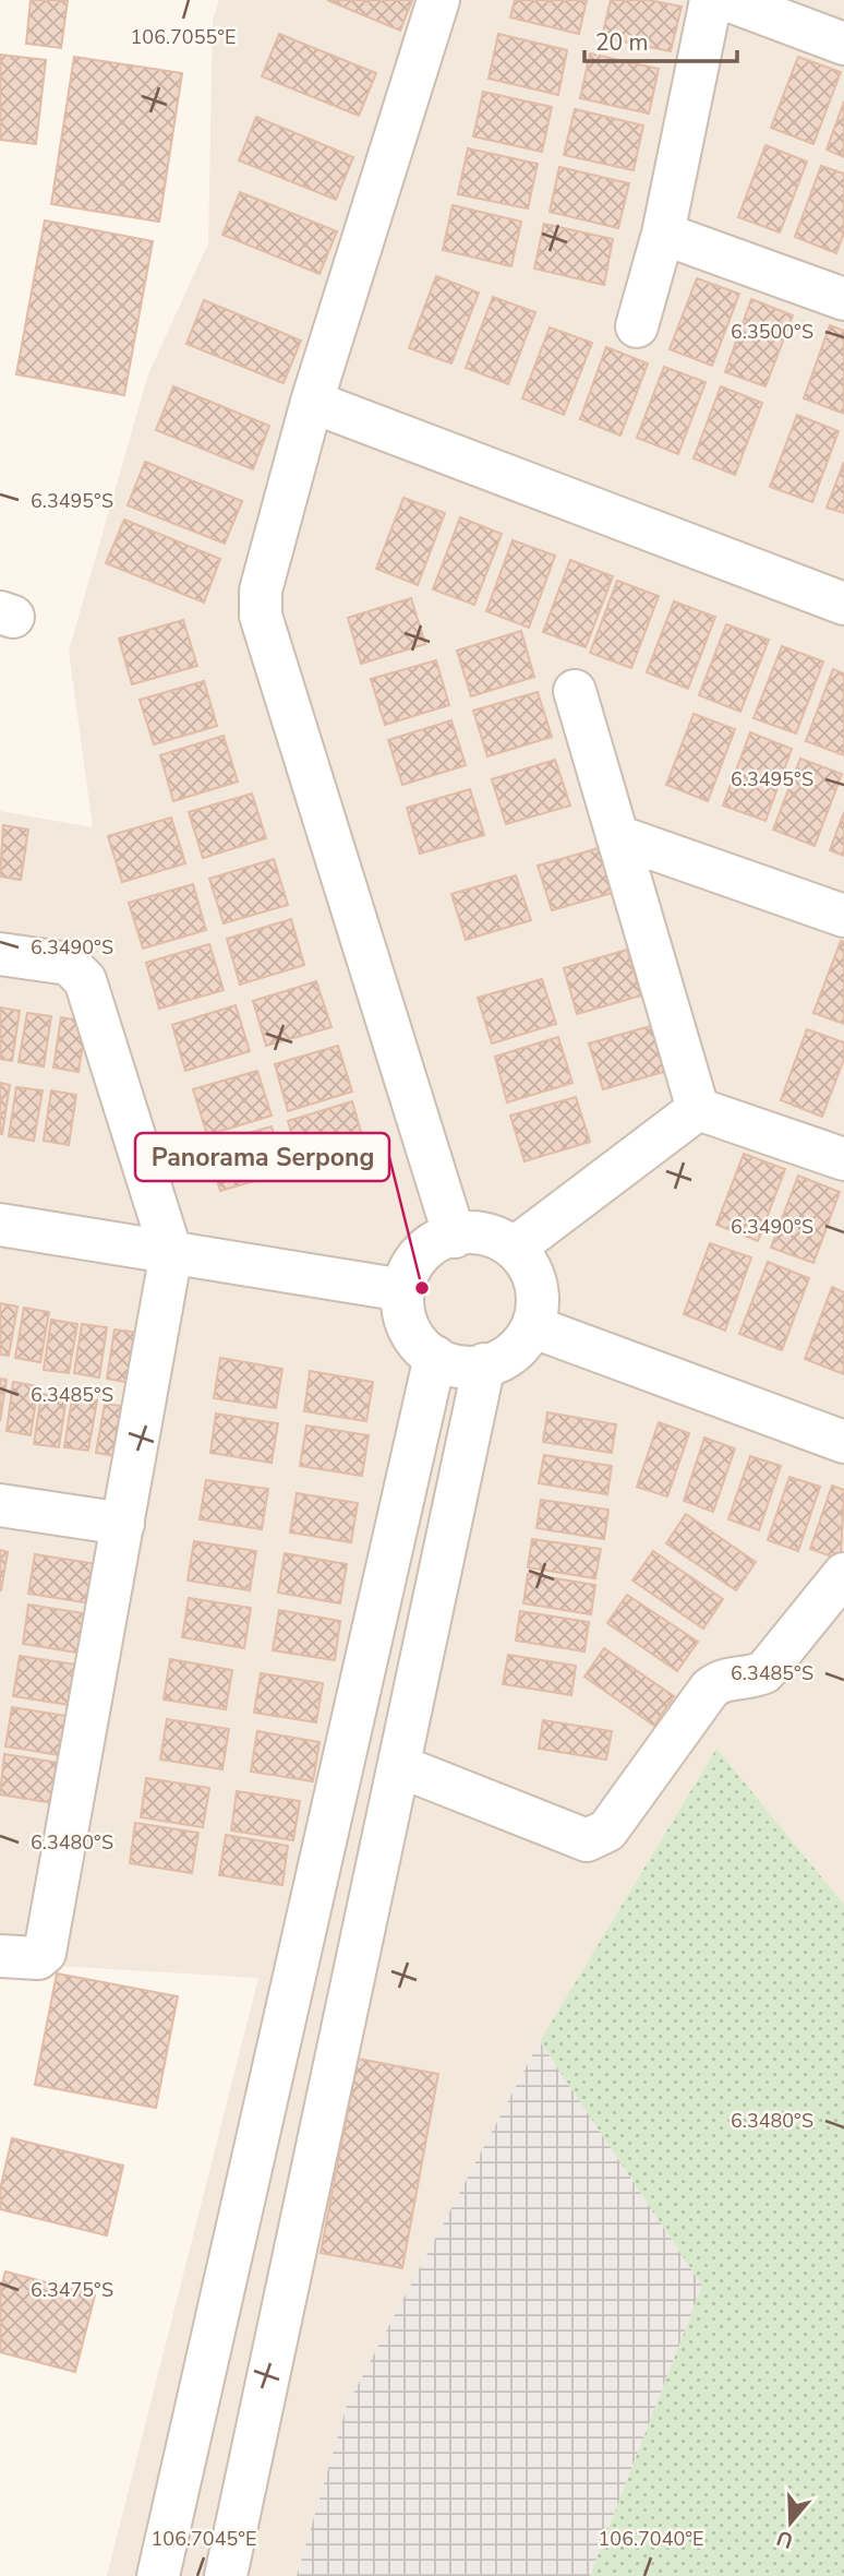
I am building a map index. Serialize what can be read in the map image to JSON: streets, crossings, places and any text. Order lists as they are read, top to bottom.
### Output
{
  "places": ["Panorama Serpong"],
  "scale_bar": "20 m",
  "north": "bottom",
  "coordinates": [
    "106.7055°E",
    "6.3500°S",
    "6.3495°S",
    "6.3490°S",
    "6.3485°S",
    "6.3480°S",
    "6.3475°S",
    "106.7045°E",
    "106.7040°E"
  ]
}
